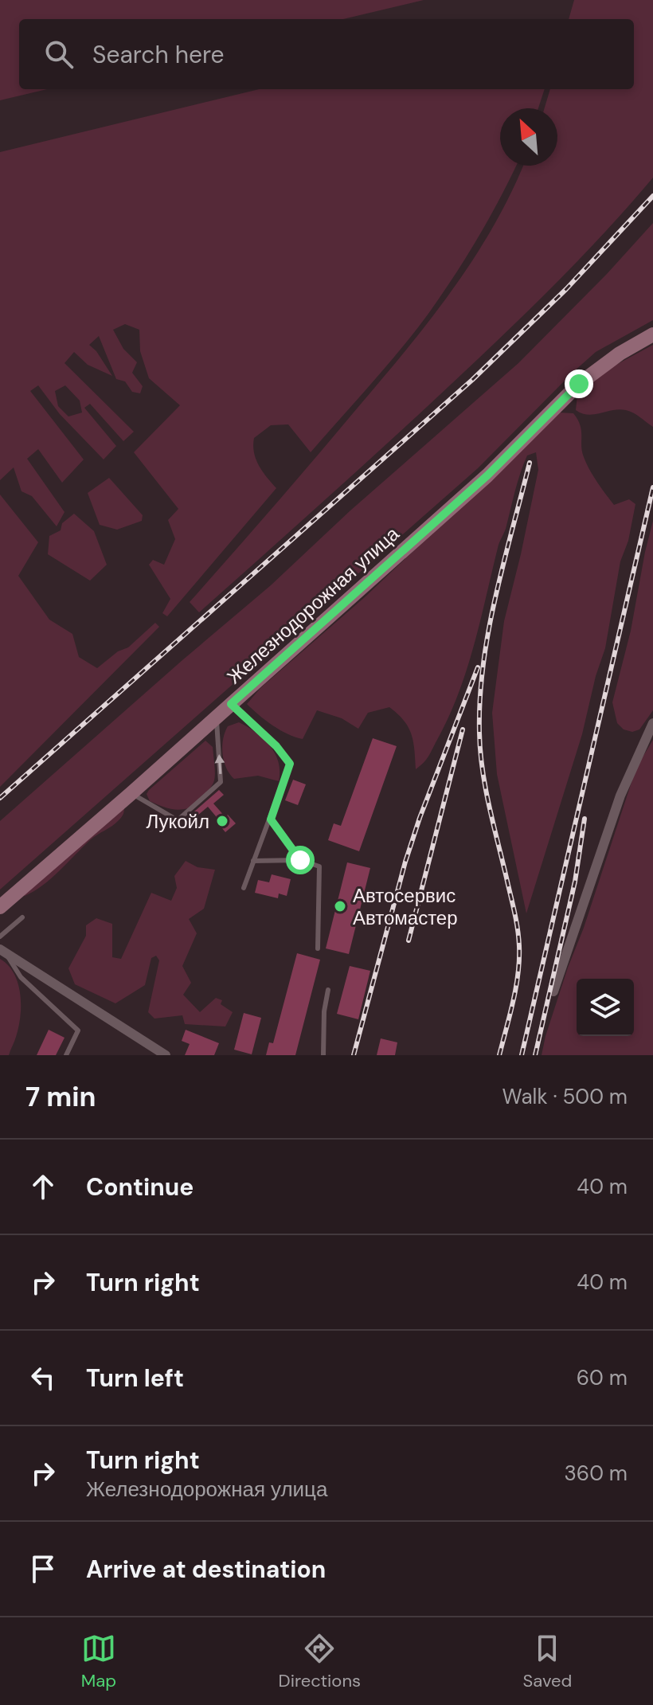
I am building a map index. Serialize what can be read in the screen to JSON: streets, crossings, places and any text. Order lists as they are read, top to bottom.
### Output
{
  "streets": {
    "main road": ["Железнодорожная улица"]
  },
  "places": ["Лукойл", "Автосервис Автомастер"],
  "north": "top left",
  "page": {
    "search": "Search here",
    "heading": ["7 min", "Walk · 500 m"],
    "list": [
      ["Continue", "40 m"],
      ["Turn right", "40 m"],
      ["Turn left", "60 m"],
      ["Turn right", "Железнодорожная улица", "360 m"],
      "Arrive at destination"
    ],
    "nav": ["Map", "Directions", "Saved"]
  }
}
